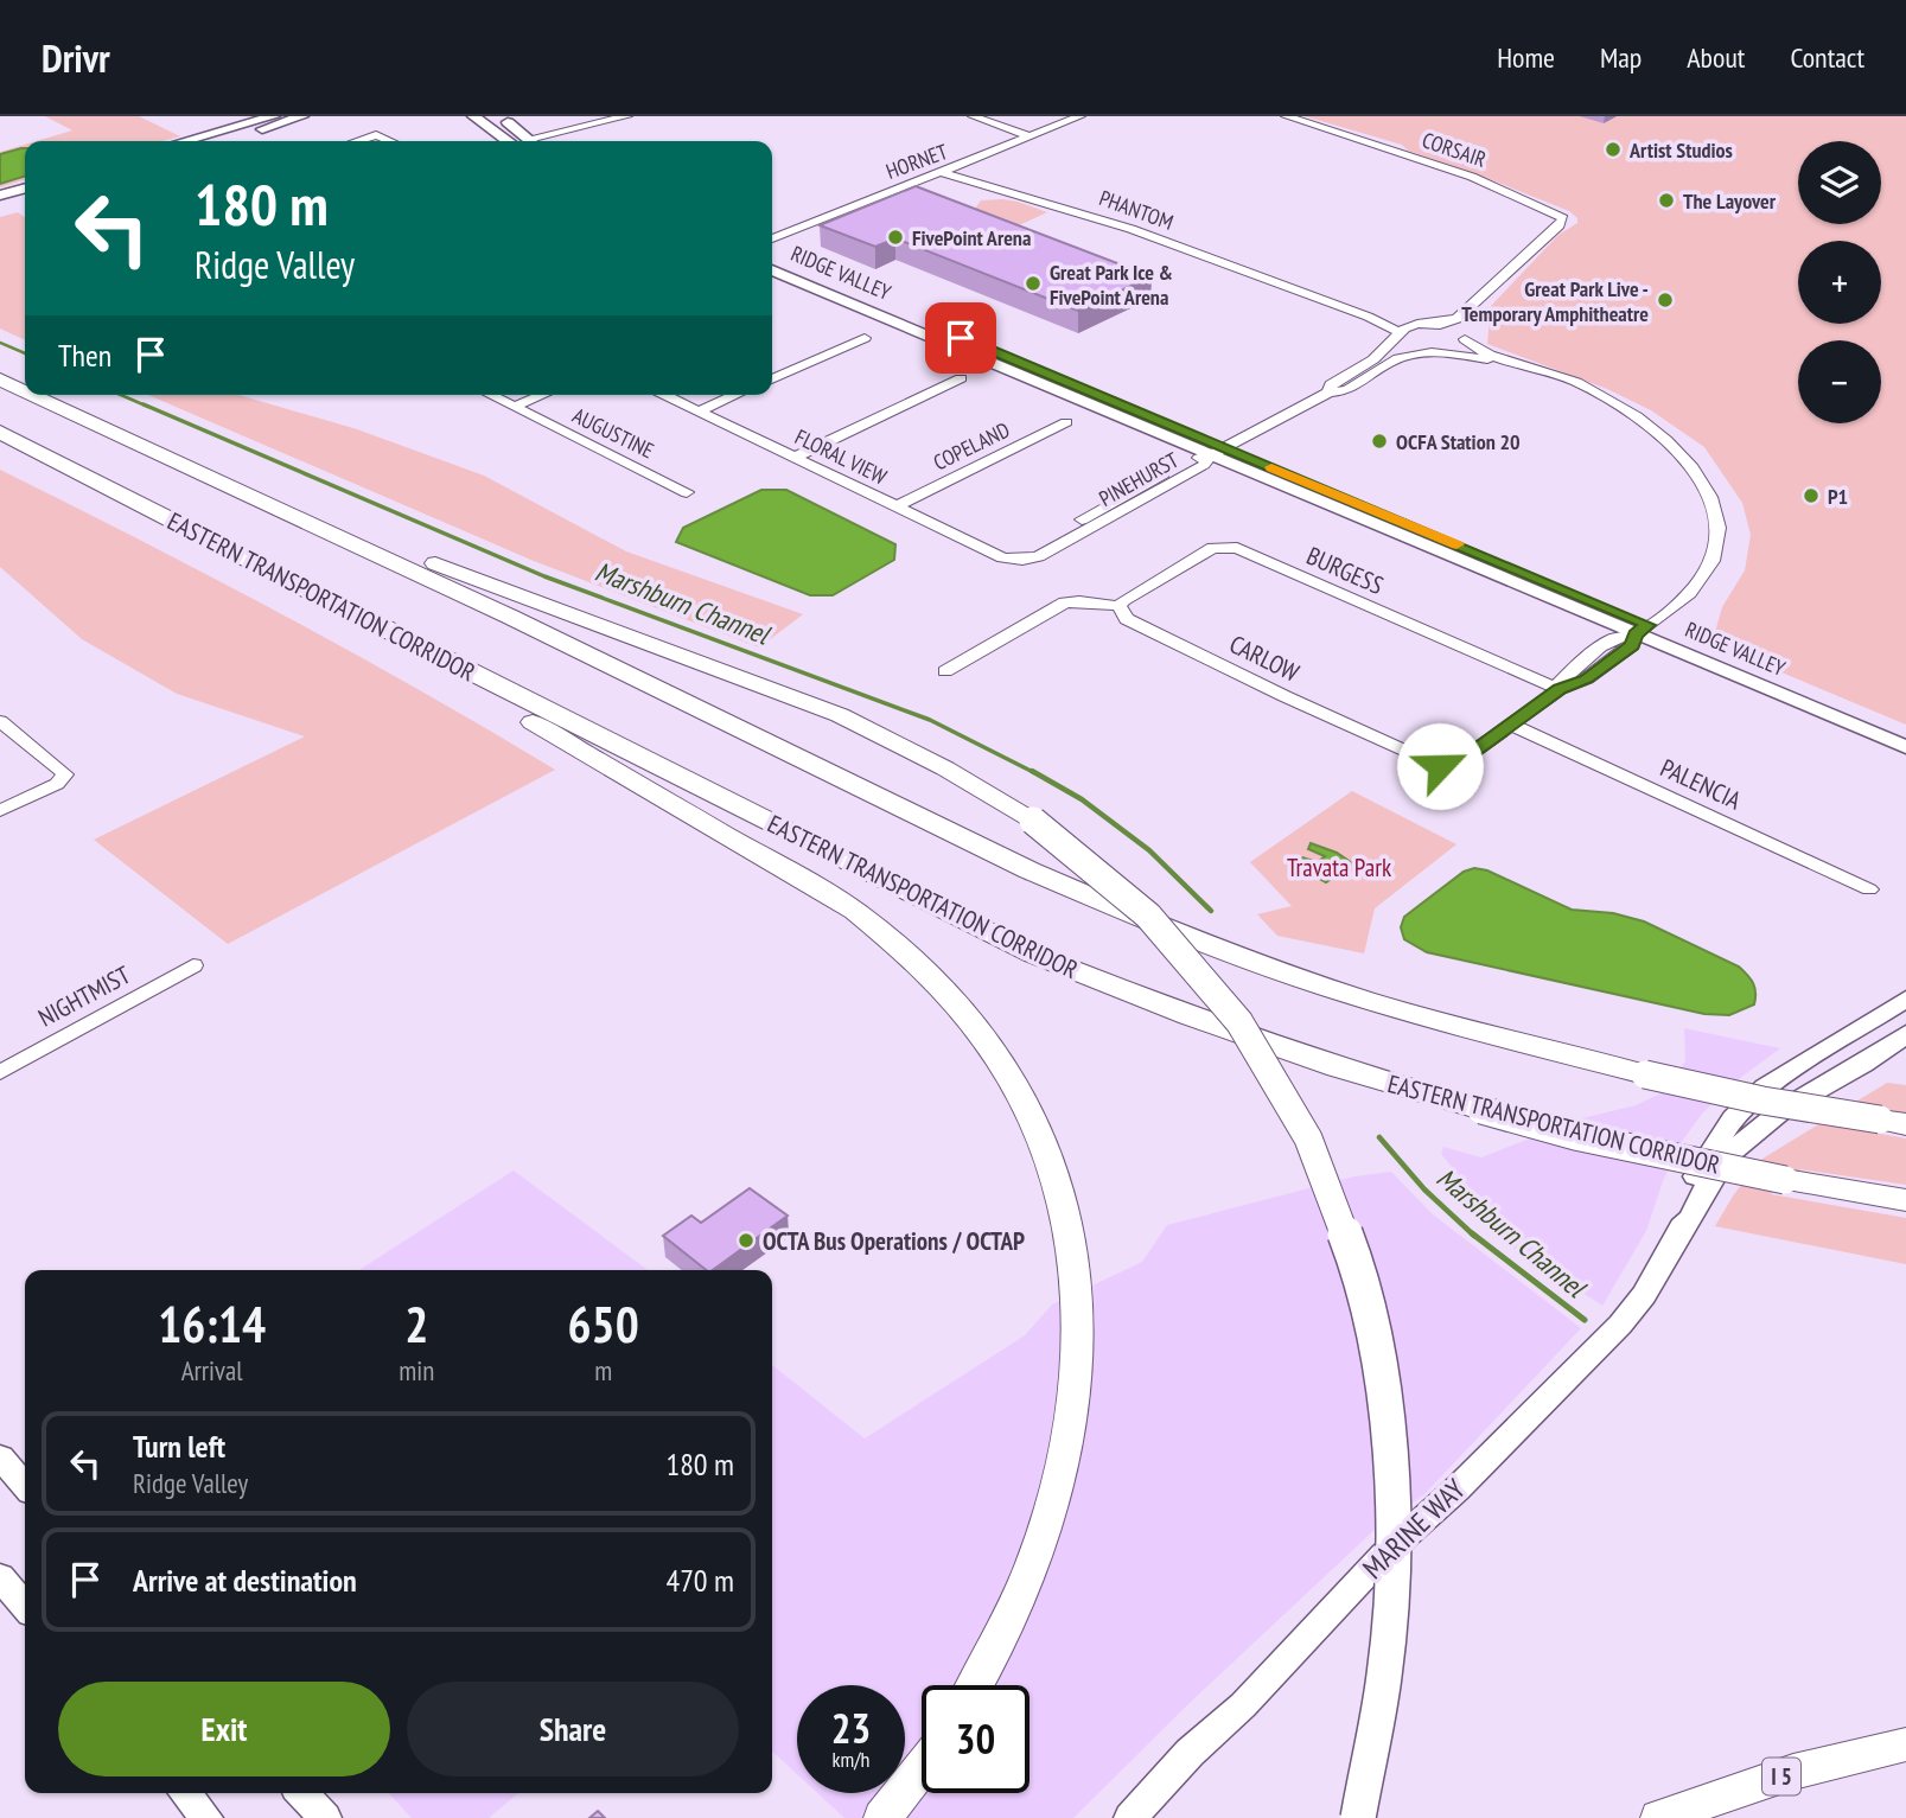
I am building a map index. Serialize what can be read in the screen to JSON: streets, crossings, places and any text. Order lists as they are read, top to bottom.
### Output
{
  "streets": {
    "highway": ["EASTERN TRANSPORTATION CORRIDOR", "I 5"],
    "main road": ["RIDGE VALLEY", "MARINE WAY"],
    "street": [
      "CORSAIR",
      "HORNET",
      "PHANTOM",
      "AUGUSTINE",
      "COPELAND",
      "FLORAL VIEW",
      "PINEHURST",
      "BURGESS",
      "CARLOW",
      "PALENCIA",
      "NIGHTMIST"
    ]
  },
  "crossings": [
    ["CORSAIR", "PHANTOM"],
    ["HORNET", "PHANTOM"],
    ["RIDGE VALLEY", "PINEHURST"],
    ["RIDGE VALLEY", "CARLOW"],
    ["COPELAND", "FLORAL VIEW"],
    ["FLORAL VIEW", "PINEHURST"],
    ["BURGESS", "CARLOW"],
    ["CARLOW", "PALENCIA"]
  ],
  "water": ["Marshburn Channel"],
  "parks": ["Travata Park"],
  "places": [
    "Artist Studios",
    "The Layover",
    "FivePoint Arena",
    "Great Park Ice & FivePoint Arena",
    "Great Park Live - Temporary Amphitheatre",
    "OCFA Station 20",
    "P1",
    "OCTA Bus Operations / OCTAP"
  ],
  "page": {
    "header": "Drivr",
    "nav": [
      "Home",
      "Map",
      "About",
      "Contact"
    ],
    "map_buttons": ["+", "−"],
    "turn": ["180 m", "Ridge Valley"],
    "then": "Then",
    "eta": [
      "16:14",
      "Arrival",
      "2",
      "min",
      "650",
      "m"
    ],
    "list": [
      {
        "name": "Turn left",
        "note": "Ridge Valley",
        "value": "180 m"
      },
      {
        "name": "Arrive at destination",
        "value": "470 m"
      }
    ],
    "buttons": ["Exit", "Share"],
    "speed": "23 km/h",
    "limit": "30"
  }
}
